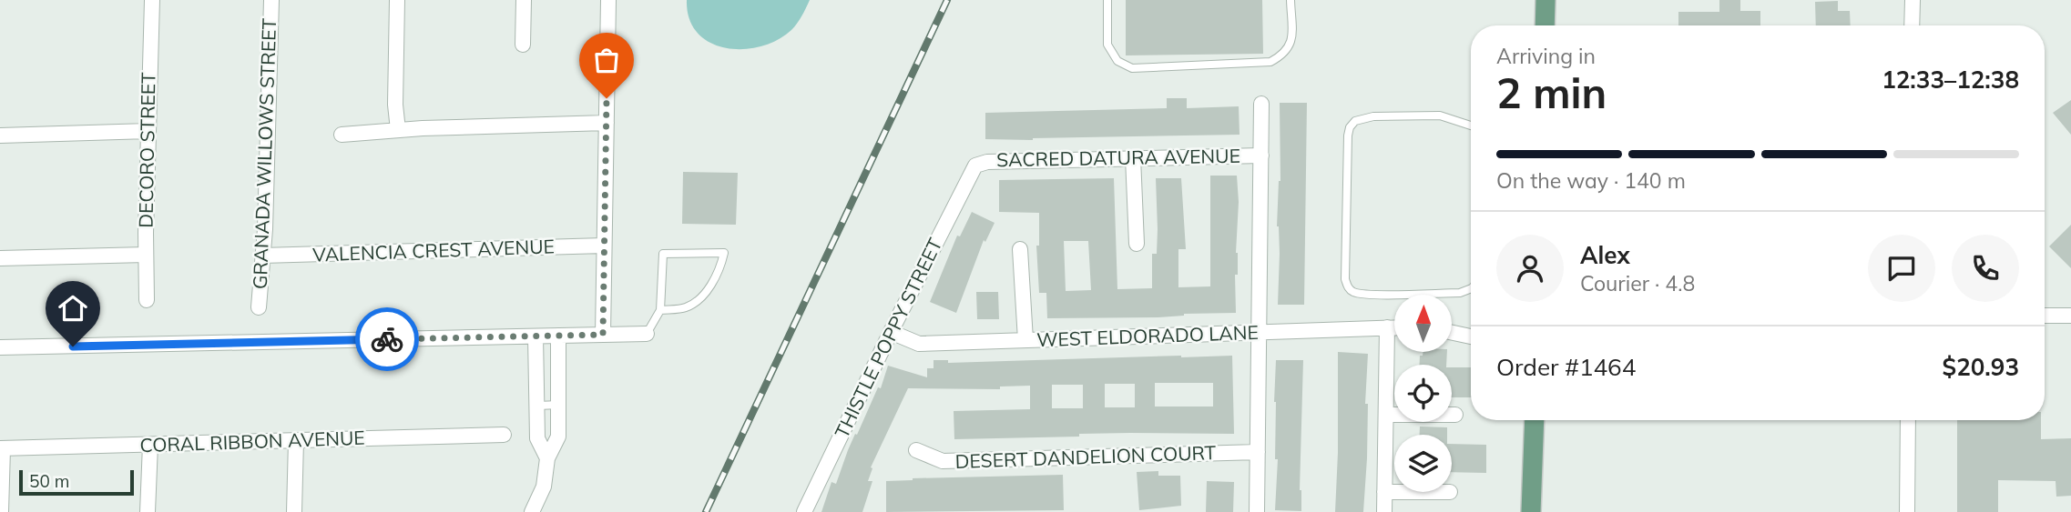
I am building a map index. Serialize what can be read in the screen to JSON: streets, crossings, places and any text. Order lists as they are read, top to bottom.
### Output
{
  "streets": {
    "street": [
      "DECORO STREET",
      "GRANADA WILLOWS STREET",
      "SACRED DATURA AVENUE",
      "VALENCIA CREST AVENUE",
      "WEST ELDORADO LANE",
      "THISTLE POPPY STREET",
      "CORAL RIBBON AVENUE",
      "DESERT DANDELION COURT"
    ]
  },
  "crossings": [
    ["GRANADA WILLOWS STREET", "VALENCIA CREST AVENUE"],
    ["SACRED DATURA AVENUE", "THISTLE POPPY STREET"],
    ["WEST ELDORADO LANE", "THISTLE POPPY STREET"]
  ],
  "scale_bar": "50 m",
  "north": "top",
  "page": {
    "heading": ["2 min", "Arriving in", "12:33–12:38"],
    "panel": [
      "Alex",
      "Courier · 4.8",
      "Order #1464",
      "$20.93"
    ],
    "bar": "On the way · 140 m",
    "scale": "50 m"
  }
}
